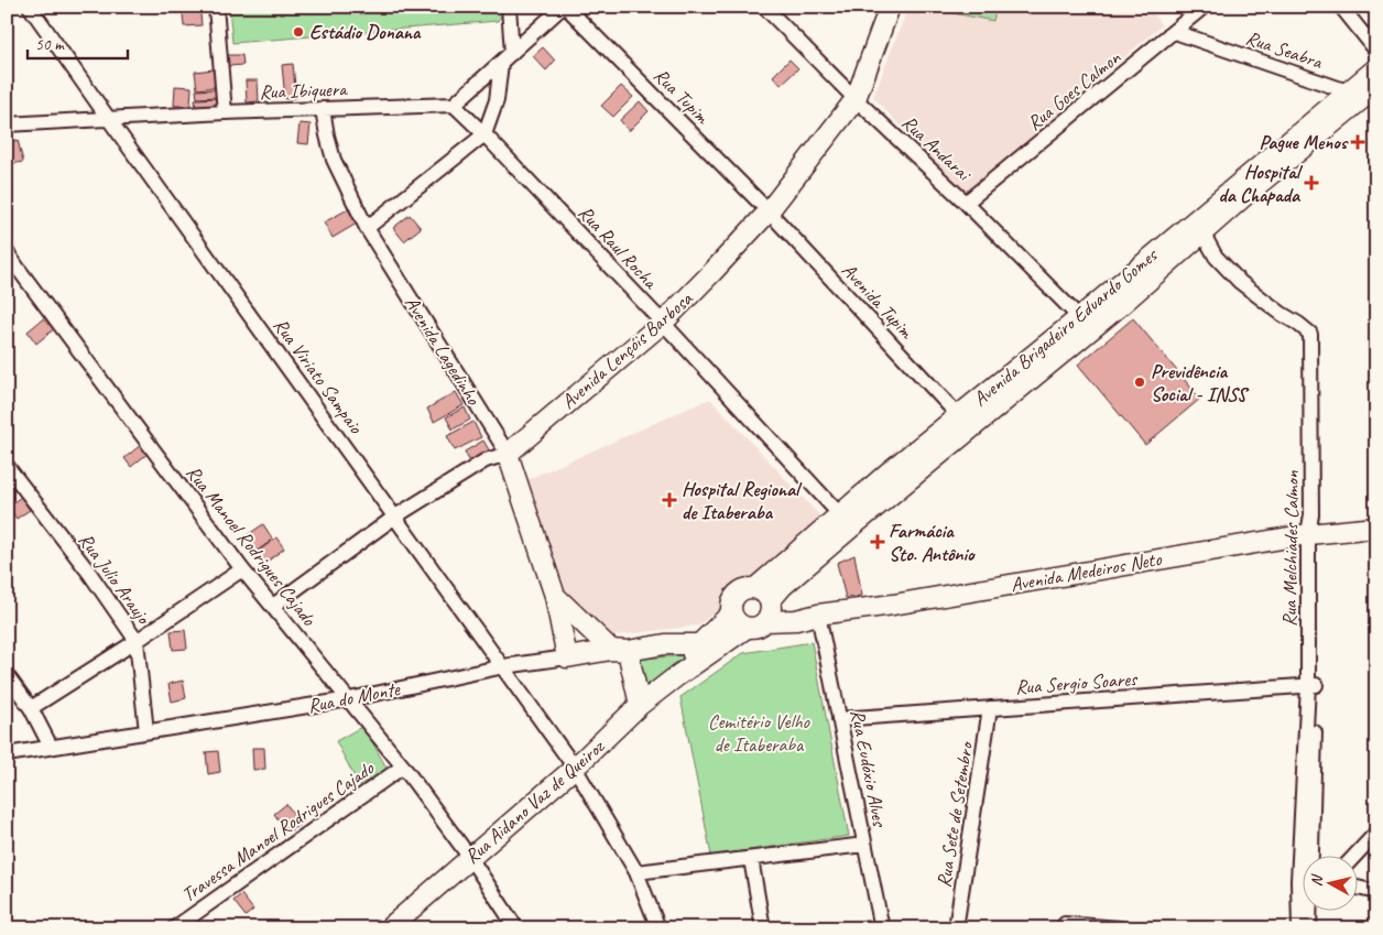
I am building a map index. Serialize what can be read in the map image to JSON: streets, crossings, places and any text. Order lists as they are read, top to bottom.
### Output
{
  "streets": {
    "street": [
      "Rua Seabra",
      "Rua Ibiquera",
      "Rua Goes Calmon",
      "Rua Tupim",
      "Rua Andarai",
      "Rua Raul Rocha",
      "Avenida Tupim",
      "Avenida Brigadeiro Eduardo Gomes",
      "Avenida Lagedinho",
      "Avenida Lençóis Barbosa",
      "Rua Viriato Sampaio",
      "Rua Manoel Rodrigues Cajado",
      "Rua Melchiades Calmon",
      "Avenida Medeiros Neto",
      "Rua Julio Araujo",
      "Rua Sergio Soares",
      "Rua do Monte",
      "Rua Eudóxio Alves",
      "Rua Aidano Vaz de Queiroz",
      "Rua Sete de Setembro",
      "Travessa Manoel Rodrigues Cajado"
    ]
  },
  "crossings": [
    ["Rua Seabra", "Rua Goes Calmon"],
    ["Rua Seabra", "Avenida Brigadeiro Eduardo Gomes"],
    ["Rua Ibiquera", "Rua Raul Rocha"],
    ["Rua Ibiquera", "Avenida Lagedinho"],
    ["Rua Ibiquera", "Rua Viriato Sampaio"],
    ["Rua Goes Calmon", "Rua Andarai"],
    ["Rua Tupim", "Avenida Tupim"],
    ["Rua Tupim", "Avenida Lençóis Barbosa"],
    ["Rua Andarai", "Avenida Brigadeiro Eduardo Gomes"],
    ["Rua Andarai", "Avenida Lençóis Barbosa"],
    ["Rua Raul Rocha", "Avenida Brigadeiro Eduardo Gomes"],
    ["Rua Raul Rocha", "Avenida Lençóis Barbosa"],
    ["Avenida Tupim", "Avenida Brigadeiro Eduardo Gomes"],
    ["Avenida Tupim", "Avenida Lençóis Barbosa"],
    ["Avenida Brigadeiro Eduardo Gomes", "Rua Melchiades Calmon"],
    ["Avenida Brigadeiro Eduardo Gomes", "Avenida Medeiros Neto"],
    ["Avenida Brigadeiro Eduardo Gomes", "Rua Aidano Vaz de Queiroz"],
    ["Avenida Lagedinho", "Avenida Lençóis Barbosa"],
    ["Avenida Lagedinho", "Rua do Monte"],
    ["Avenida Lençóis Barbosa", "Rua Viriato Sampaio"],
    ["Avenida Lençóis Barbosa", "Rua Manoel Rodrigues Cajado"],
    ["Rua Viriato Sampaio", "Rua do Monte"],
    ["Rua Viriato Sampaio", "Rua Aidano Vaz de Queiroz"],
    ["Rua Manoel Rodrigues Cajado", "Rua do Monte"],
    ["Rua Manoel Rodrigues Cajado", "Rua Aidano Vaz de Queiroz"],
    ["Rua Manoel Rodrigues Cajado", "Travessa Manoel Rodrigues Cajado"],
    ["Rua Melchiades Calmon", "Avenida Medeiros Neto"],
    ["Rua Melchiades Calmon", "Rua Sergio Soares"],
    ["Avenida Medeiros Neto", "Rua Eudóxio Alves"],
    ["Avenida Medeiros Neto", "Rua Aidano Vaz de Queiroz"],
    ["Rua Julio Araujo", "Rua do Monte"],
    ["Rua Sergio Soares", "Rua Eudóxio Alves"],
    ["Rua Sergio Soares", "Rua Sete de Setembro"],
    ["Rua do Monte", "Rua Aidano Vaz de Queiroz"]
  ],
  "parks": ["Cemitério Velho de Itaberaba"],
  "places": {
    "other": ["Estádio Donana", "Previdência Social - INSS"],
    "health": [
      "Pague Menos",
      "Hospital da Chapada",
      "Hospital Regional de Itaberaba",
      "Farmácia Sto. Antônio"
    ]
  },
  "scale_bar": "50 m",
  "north": "left"
}
